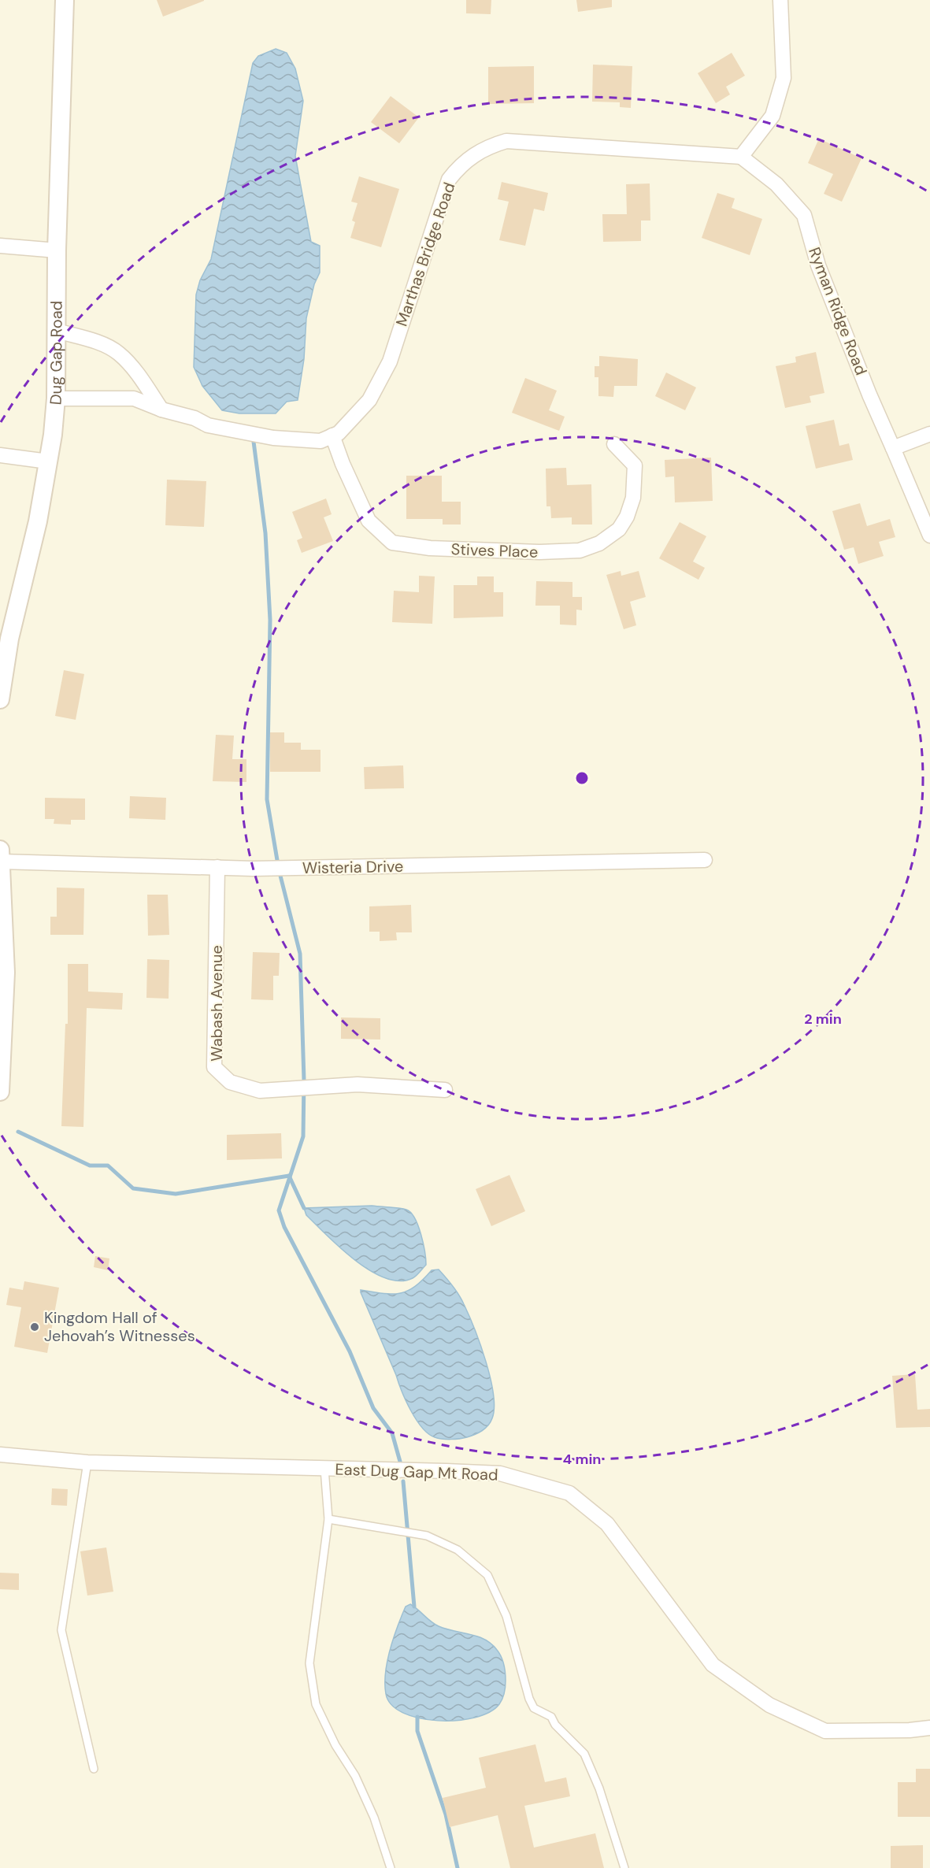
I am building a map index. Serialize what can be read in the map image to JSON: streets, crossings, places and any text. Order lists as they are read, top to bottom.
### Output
{
  "streets": {
    "street": [
      "Marthas Bridge Road",
      "Ryman Ridge Road",
      "Dug Gap Road",
      "Stives Place",
      "Wisteria Drive",
      "Wabash Avenue",
      "East Dug Gap Mt Road"
    ]
  },
  "crossings": [
    ["Marthas Bridge Road", "Ryman Ridge Road"],
    ["Marthas Bridge Road", "Dug Gap Road"],
    ["Marthas Bridge Road", "Stives Place"],
    ["Wisteria Drive", "Wabash Avenue"]
  ],
  "places": ["Kingdom Hall of Jehovah’s Witnesses"],
  "rings": ["2 min", "4 min"]
}
